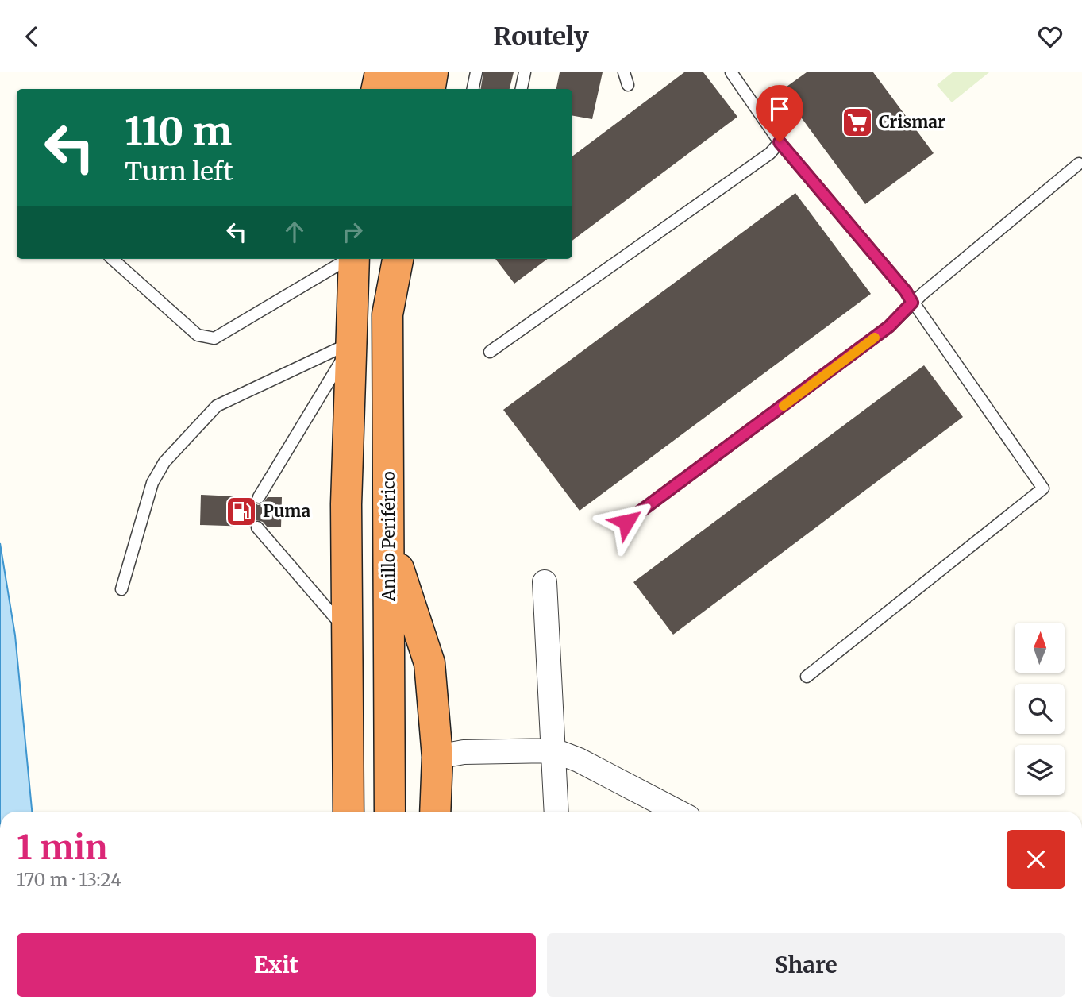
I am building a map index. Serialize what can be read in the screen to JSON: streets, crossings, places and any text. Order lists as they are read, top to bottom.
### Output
{
  "streets": {
    "highway": ["Anillo Periférico"]
  },
  "places": {
    "supermarket": ["Crismar"],
    "fuel station": ["Puma"]
  },
  "north": "top",
  "page": {
    "header": "Routely",
    "turn": ["110 m", "Turn left"],
    "heading": ["1 min", "170 m · 13:24"],
    "buttons": ["Exit", "Share"]
  }
}
